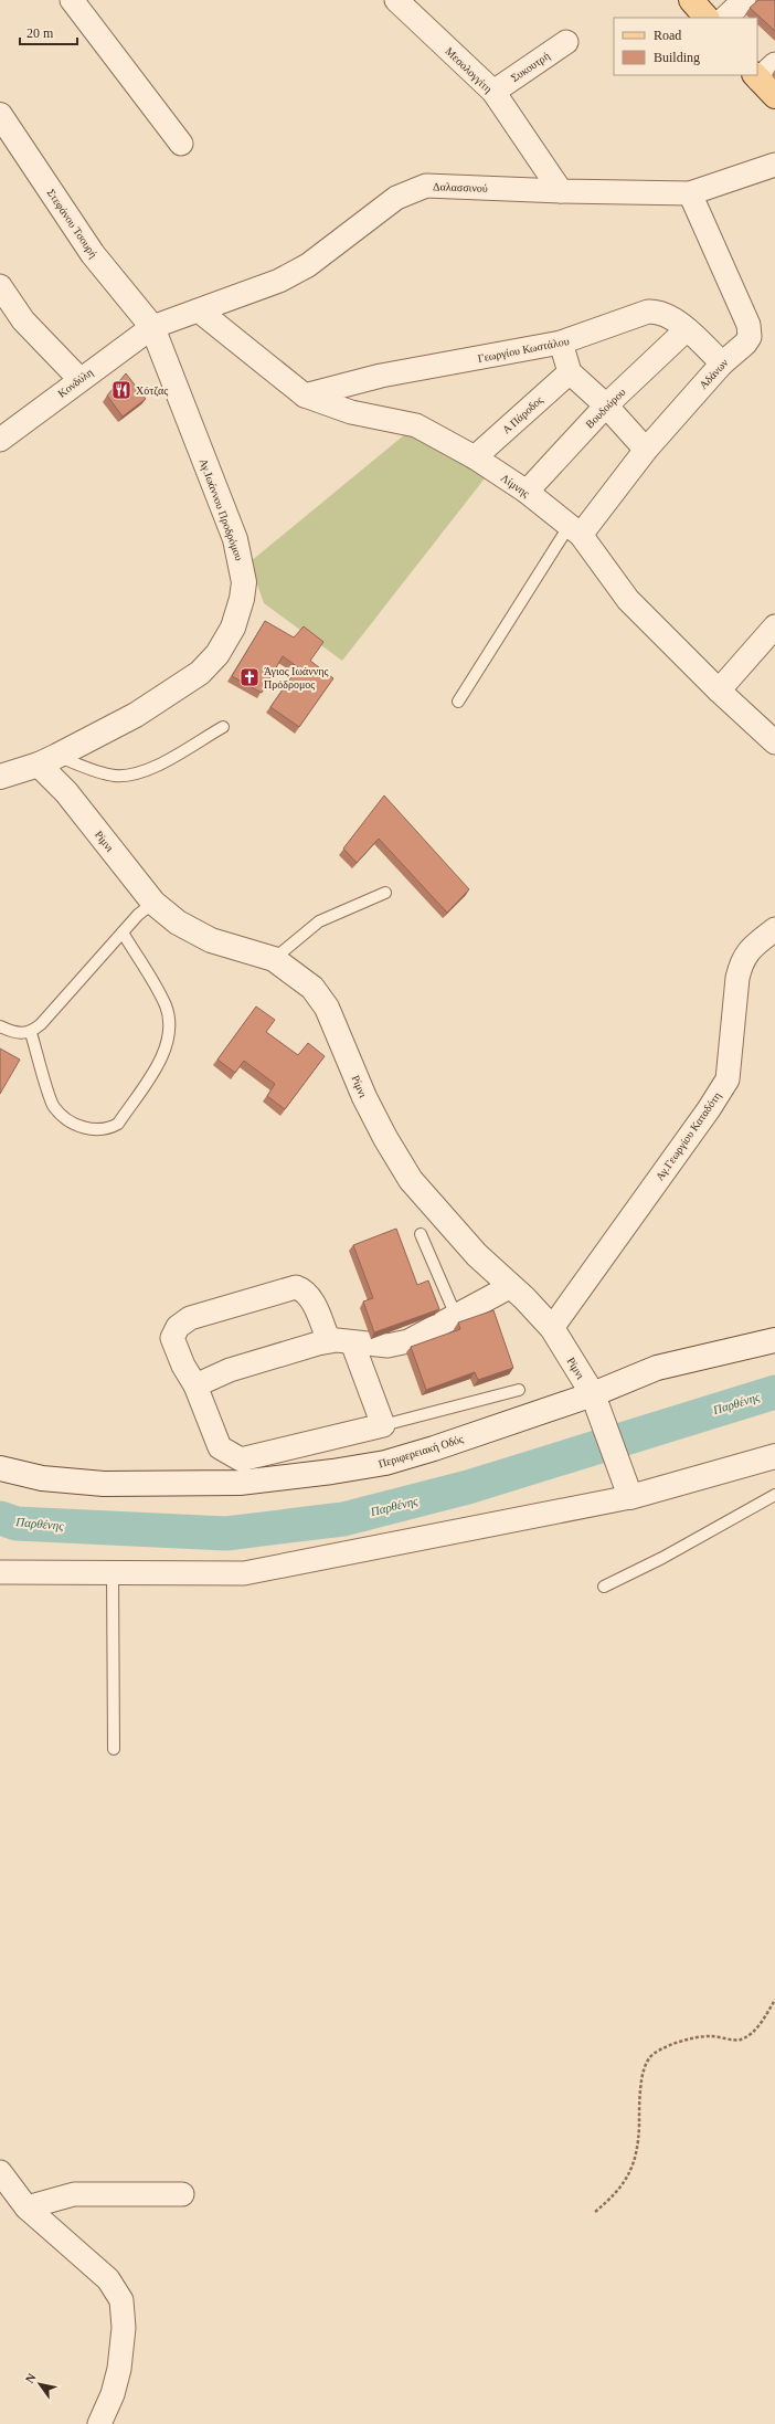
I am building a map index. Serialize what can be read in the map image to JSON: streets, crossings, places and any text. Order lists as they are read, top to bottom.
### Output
{
  "streets": {
    "street": [
      "Συκουτρή",
      "Μεσολογγίτη",
      "Δαλασσινού",
      "Στεφάνου Τσουρή",
      "Γεωργίου Κωστάλου",
      "Αδάνων",
      "Κονδύλη",
      "Βουδούρου",
      "Α Πάροδος",
      "Λίμνης",
      "Αγ.Ιωάννου Προδρόμου",
      "Ρίμνι",
      "Αγ.Γεωργίου Καταδότη",
      "Περιφερειακή Οδός"
    ]
  },
  "crossings": [
    ["Συκουτρή", "Μεσολογγίτη"],
    ["Μεσολογγίτη", "Δαλασσινού"],
    ["Δαλασσινού", "Στεφάνου Τσουρή"],
    ["Δαλασσινού", "Αδάνων"],
    ["Δαλασσινού", "Κονδύλη"],
    ["Δαλασσινού", "Λίμνης"],
    ["Δαλασσινού", "Αγ.Ιωάννου Προδρόμου"],
    ["Στεφάνου Τσουρή", "Κονδύλη"],
    ["Στεφάνου Τσουρή", "Αγ.Ιωάννου Προδρόμου"],
    ["Γεωργίου Κωστάλου", "Αδάνων"],
    ["Γεωργίου Κωστάλου", "Βουδούρου"],
    ["Γεωργίου Κωστάλου", "Λίμνης"],
    ["Αδάνων", "Λίμνης"],
    ["Κονδύλη", "Αγ.Ιωάννου Προδρόμου"],
    ["Βουδούρου", "Λίμνης"],
    ["Α Πάροδος", "Λίμνης"],
    ["Αγ.Ιωάννου Προδρόμου", "Ρίμνι"],
    ["Ρίμνι", "Αγ.Γεωργίου Καταδότη"],
    ["Ρίμνι", "Περιφερειακή Οδός"]
  ],
  "water": ["Παρθένης"],
  "places": {
    "restaurant": ["Χότζας"],
    "church": ["Άγιος Ιωάννης Πρόδρομος"]
  },
  "legend": ["Road", "Building"],
  "scale_bar": "20 m",
  "north": "top left"
}
